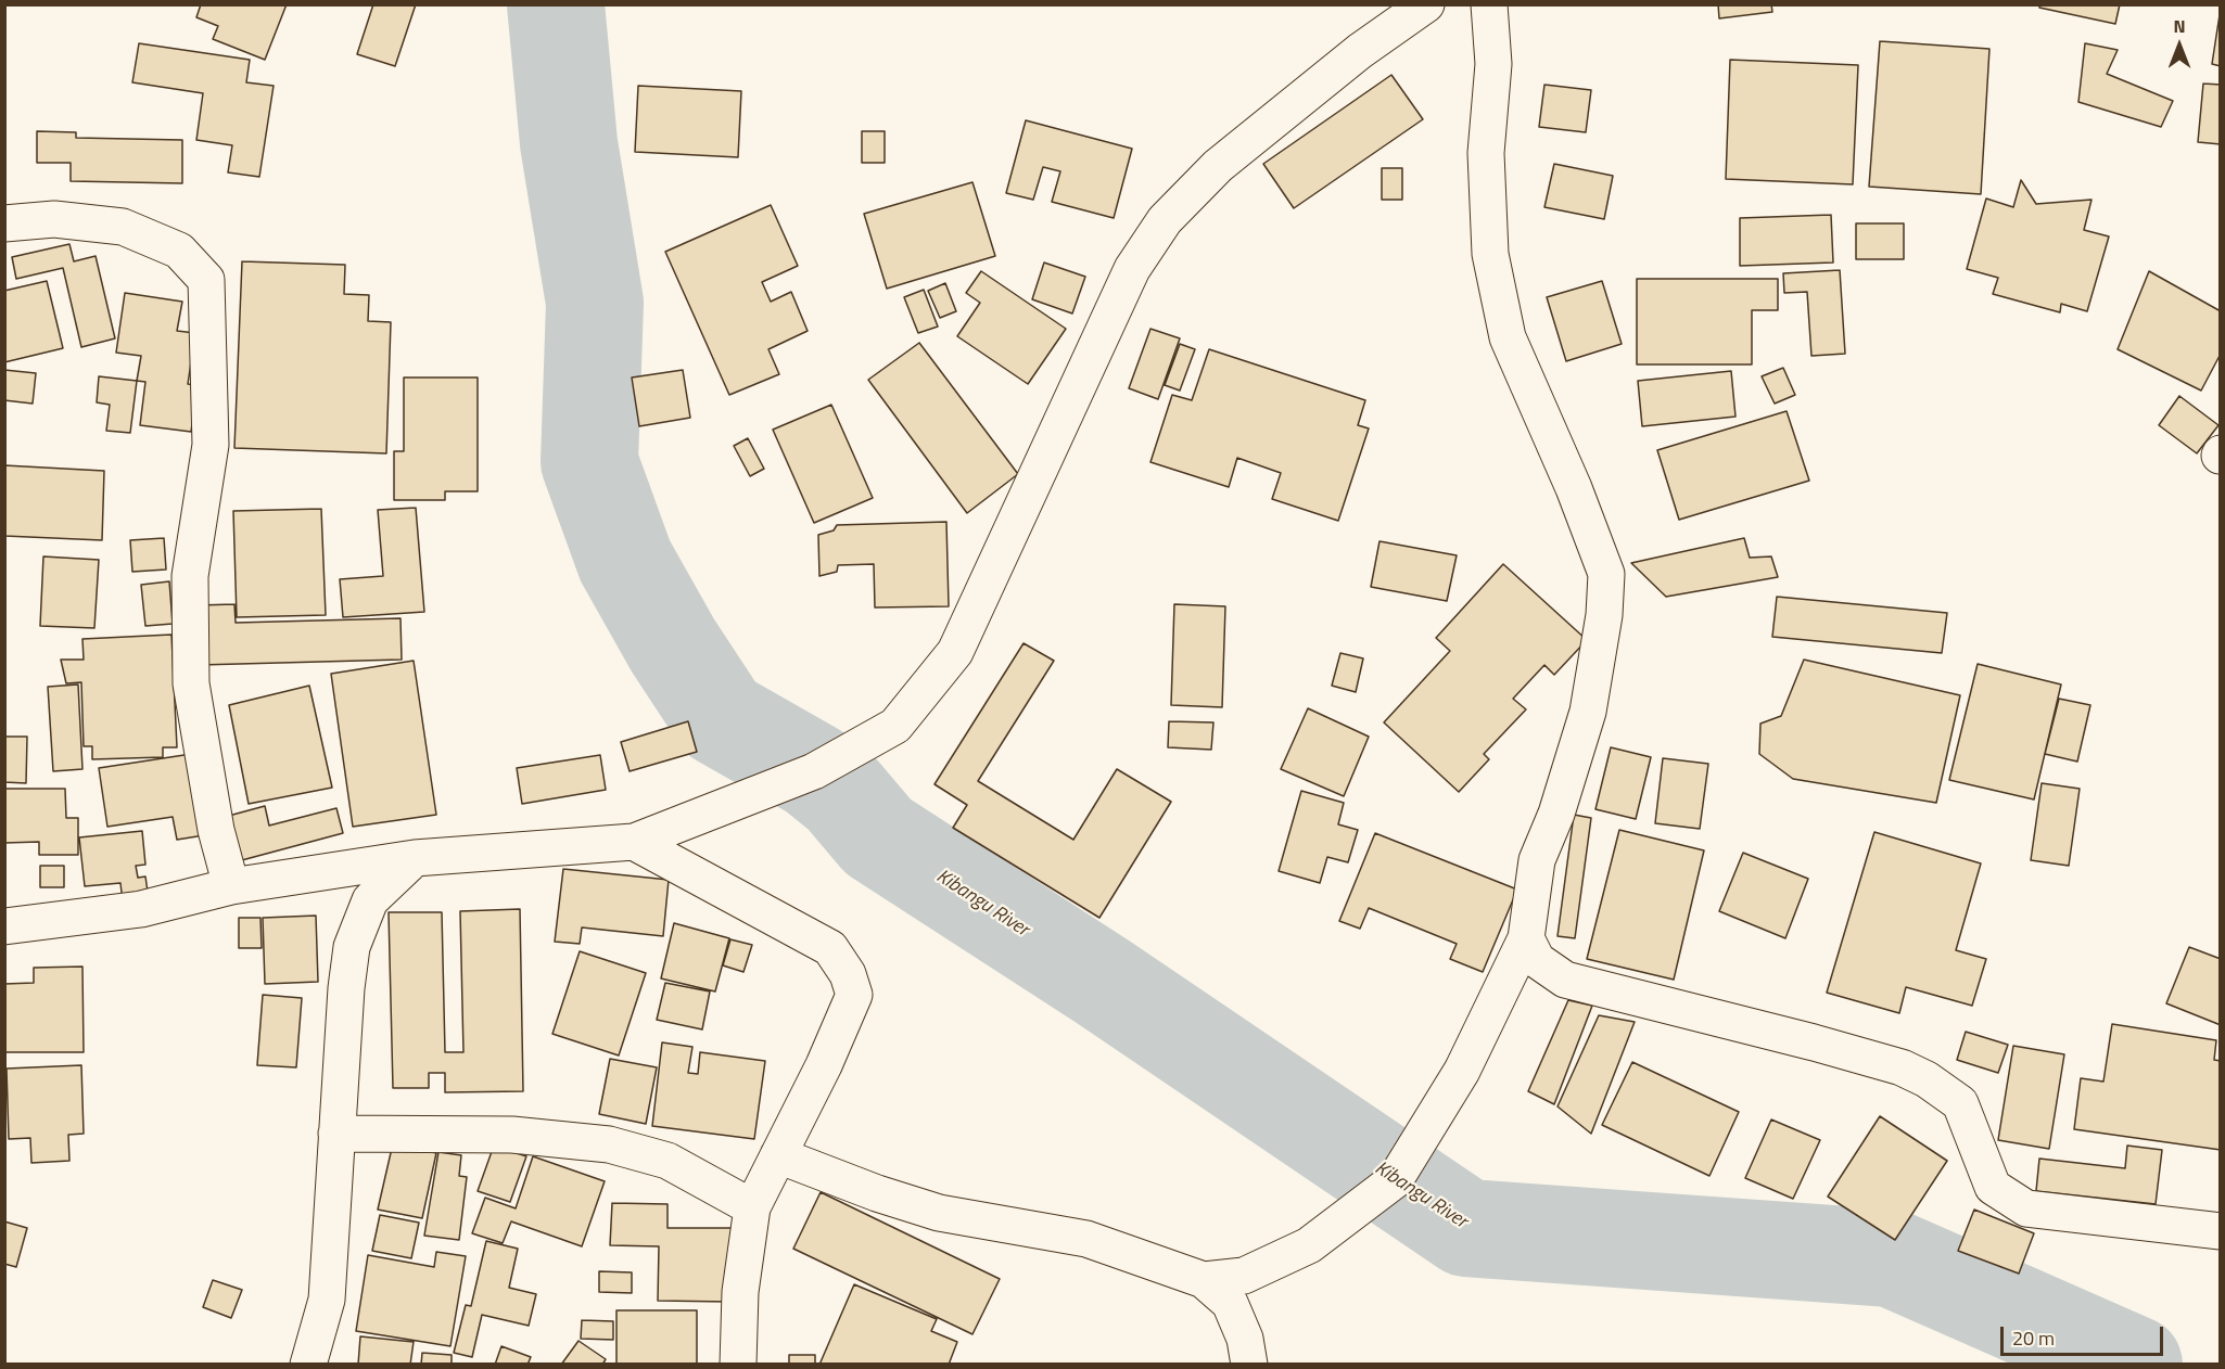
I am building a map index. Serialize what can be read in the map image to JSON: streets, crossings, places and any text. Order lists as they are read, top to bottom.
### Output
{
  "water": ["Kibangu River"],
  "scale_bar": "20 m",
  "north": "top"
}
